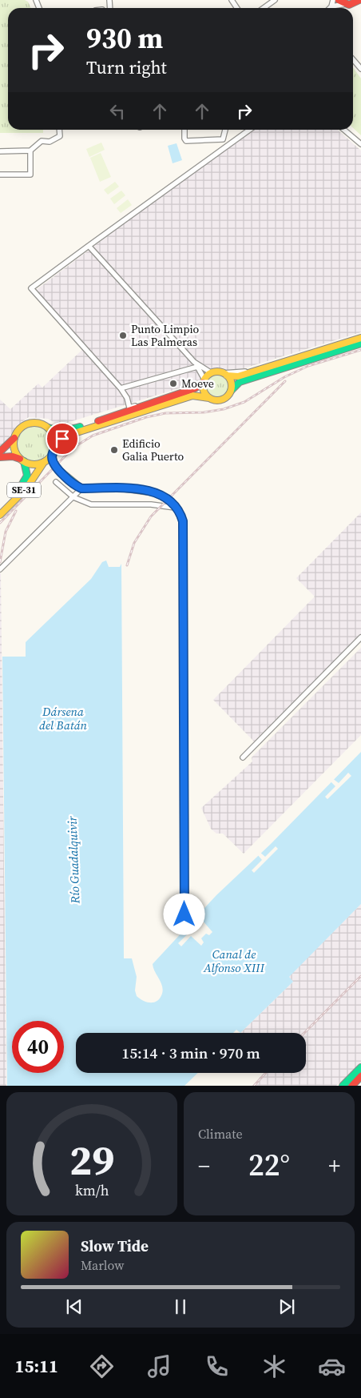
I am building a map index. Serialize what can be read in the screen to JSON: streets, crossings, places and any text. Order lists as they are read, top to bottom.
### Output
{
  "streets": {
    "main road": ["SE-31"]
  },
  "water": ["Dársena del Batán", "Río Guadalquivir", "Canal de Alfonso XIII"],
  "places": ["Punto Limpio Las Palmeras", "Moeve", "Edificio Galia Puerto"],
  "page": {
    "turn": ["930 m", "Turn right"],
    "limit": "40",
    "trip": "15:14 · 3 min · 970 m",
    "tile": "Climate",
    "heat": ["−", "22°", "+"],
    "song": ["Slow Tide", "Marlow"],
    "tabs": "15:11",
    "gauge": ["29", "km/h"]
  }
}
